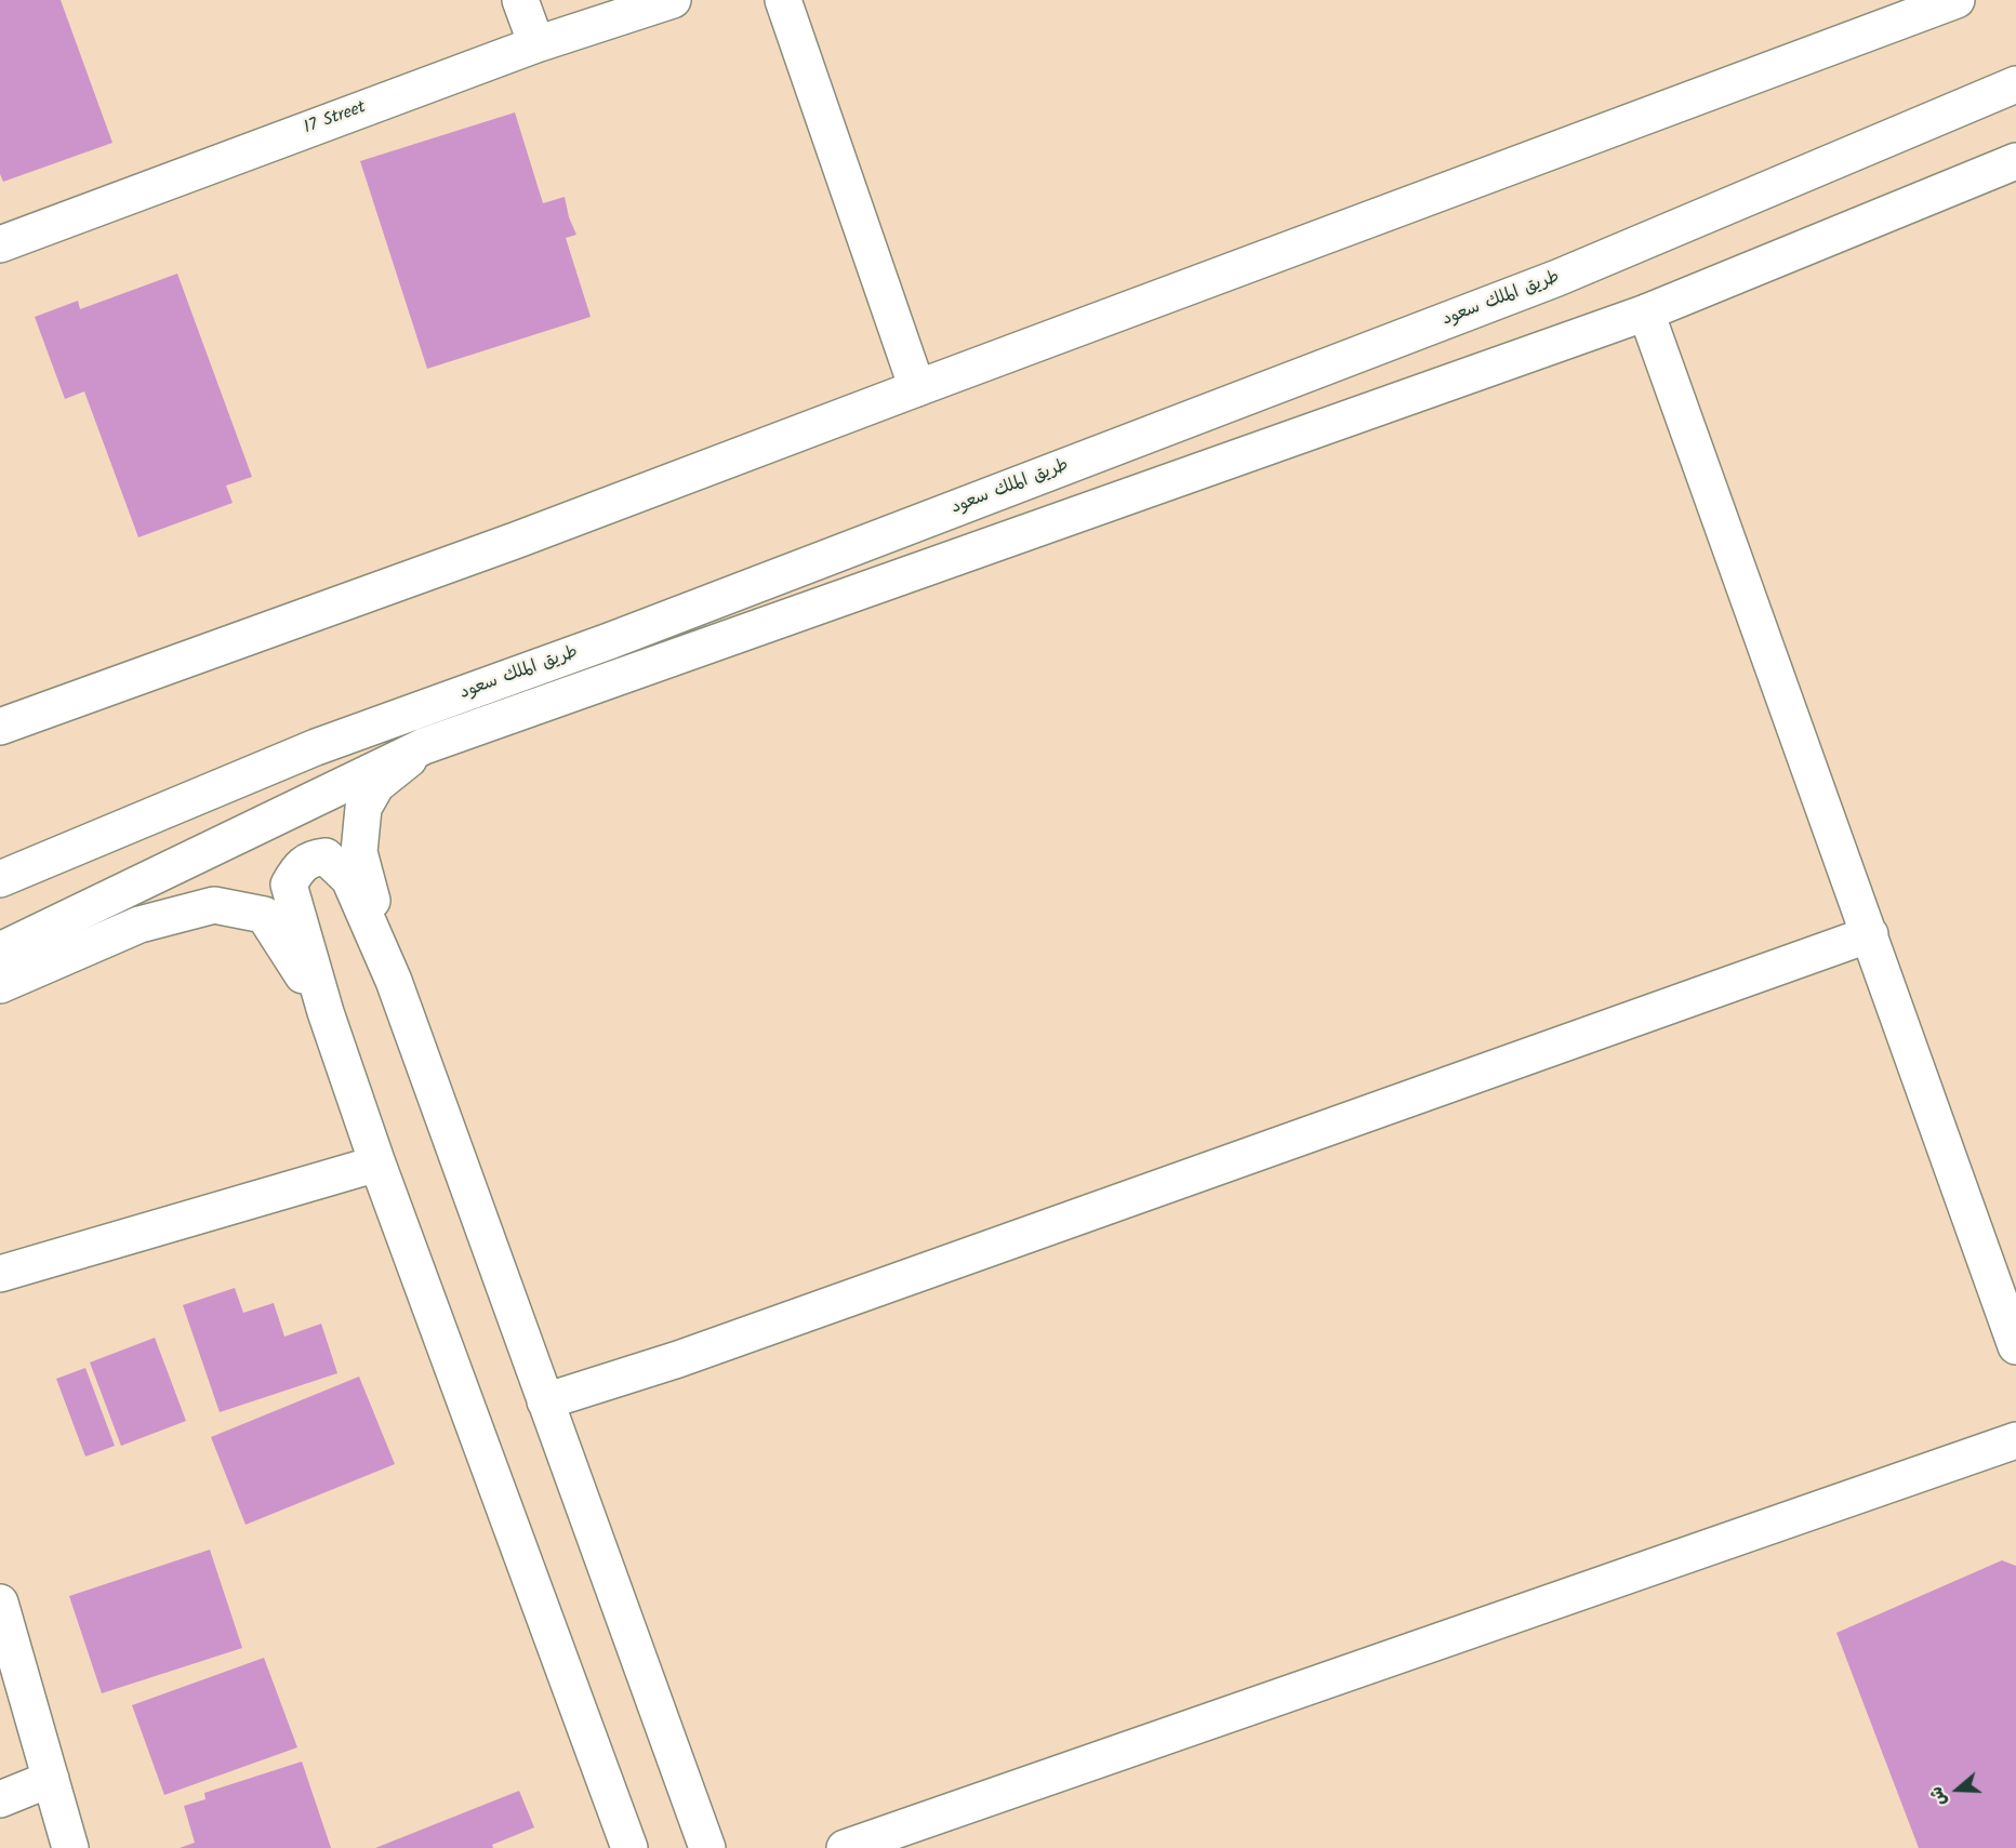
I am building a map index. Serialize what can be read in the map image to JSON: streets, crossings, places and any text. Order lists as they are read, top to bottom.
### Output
{
  "streets": {
    "street": ["17 Street", "طريق الملك سعود"]
  },
  "north": "left"
}
